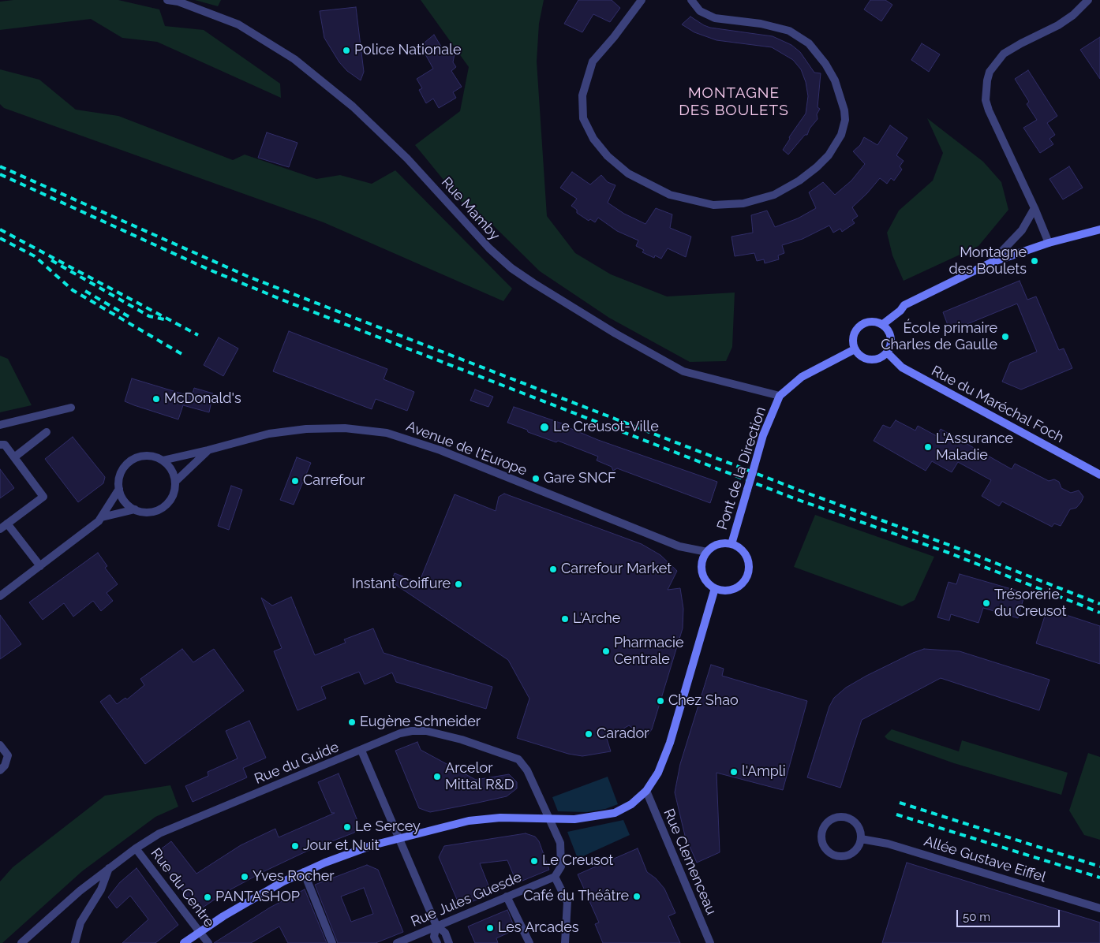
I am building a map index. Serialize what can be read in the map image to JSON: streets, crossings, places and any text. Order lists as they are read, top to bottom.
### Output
{
  "streets": {
    "main road": ["Rue du Maréchal Foch", "Pont de la Direction"],
    "street": [
      "Rue Mamby",
      "Avenue de l'Europe",
      "Rue du Guide",
      "Allée Gustave Eiffel",
      "Rue Clemenceau",
      "Rue du Centre",
      "Rue Jules Guesde"
    ]
  },
  "crossings": [
    ["Rue Mamby", "Pont de la Direction"],
    ["Rue du Maréchal Foch", "Pont de la Direction"],
    ["Avenue de l'Europe", "Pont de la Direction"],
    ["Rue du Guide", "Rue du Centre"]
  ],
  "districts": ["MONTAGNE DES BOULETS"],
  "places": [
    "Police Nationale",
    "Montagne des Boulets",
    "École primaire Charles de Gaulle",
    "McDonald's",
    "Le Creusot-Ville",
    "L'Assurance Maladie",
    "Gare SNCF",
    "Carrefour",
    "Carrefour Market",
    "Instant Coiffure",
    "Trésorerie du Creusot",
    "L'Arche",
    "Pharmacie Centrale",
    "Chez Shao",
    "Eugène Schneider",
    "Carador",
    "l'Ampli",
    "Arcelor Mittal R&D",
    "Le Sercey",
    "Jour et Nuit",
    "Le Creusot",
    "Yves Rocher",
    "Café du Théâtre",
    "PANTASHOP",
    "Les Arcades"
  ],
  "scale_bar": "50 m"
}
